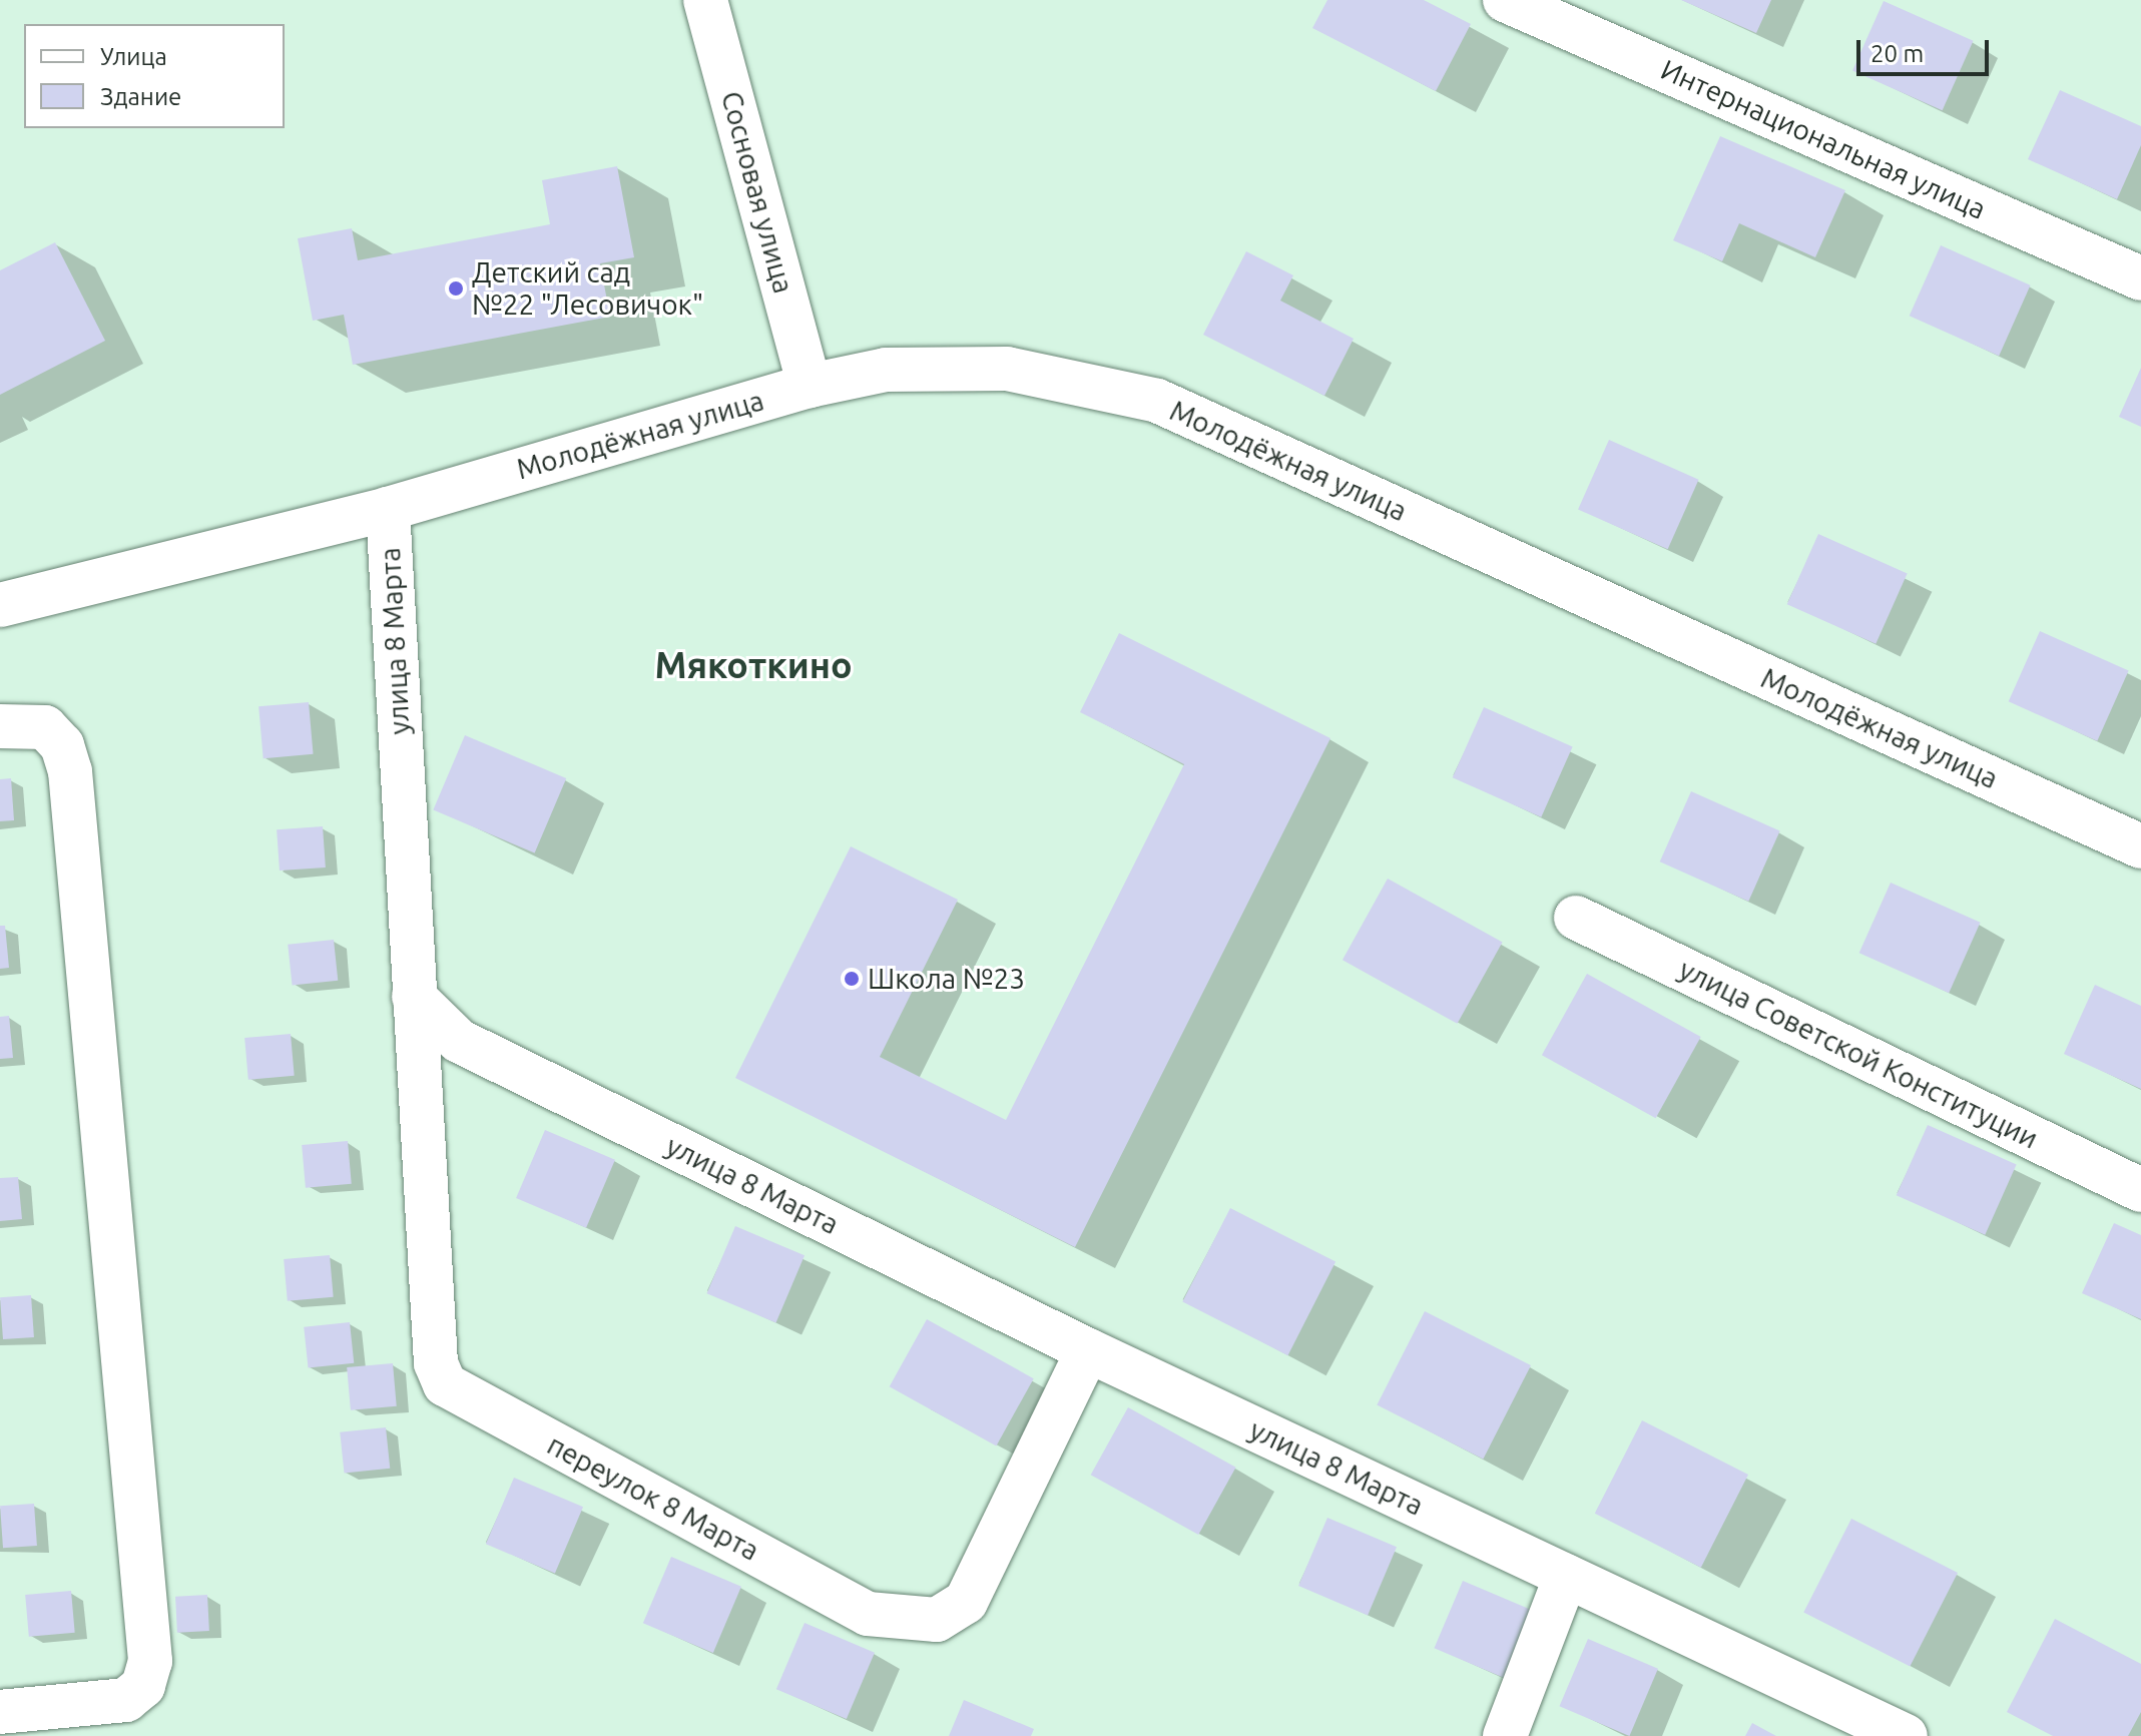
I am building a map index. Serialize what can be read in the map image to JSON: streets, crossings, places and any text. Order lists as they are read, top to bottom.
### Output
{
  "streets": {
    "street": [
      "Интернациональная улица",
      "Сосновая улица",
      "Молодёжная улица",
      "улица 8 Марта",
      "улица Советской Конституции",
      "переулок 8 Марта"
    ]
  },
  "crossings": [
    ["Сосновая улица", "Молодёжная улица"],
    ["Молодёжная улица", "улица 8 Марта"],
    ["улица 8 Марта", "переулок 8 Марта"]
  ],
  "districts": ["Мякоткино"],
  "places": ["Детский сад №22 \"Лесовичок\"", "Школа №23"],
  "legend": ["Улица", "Здание"],
  "scale_bar": "20 m"
}
